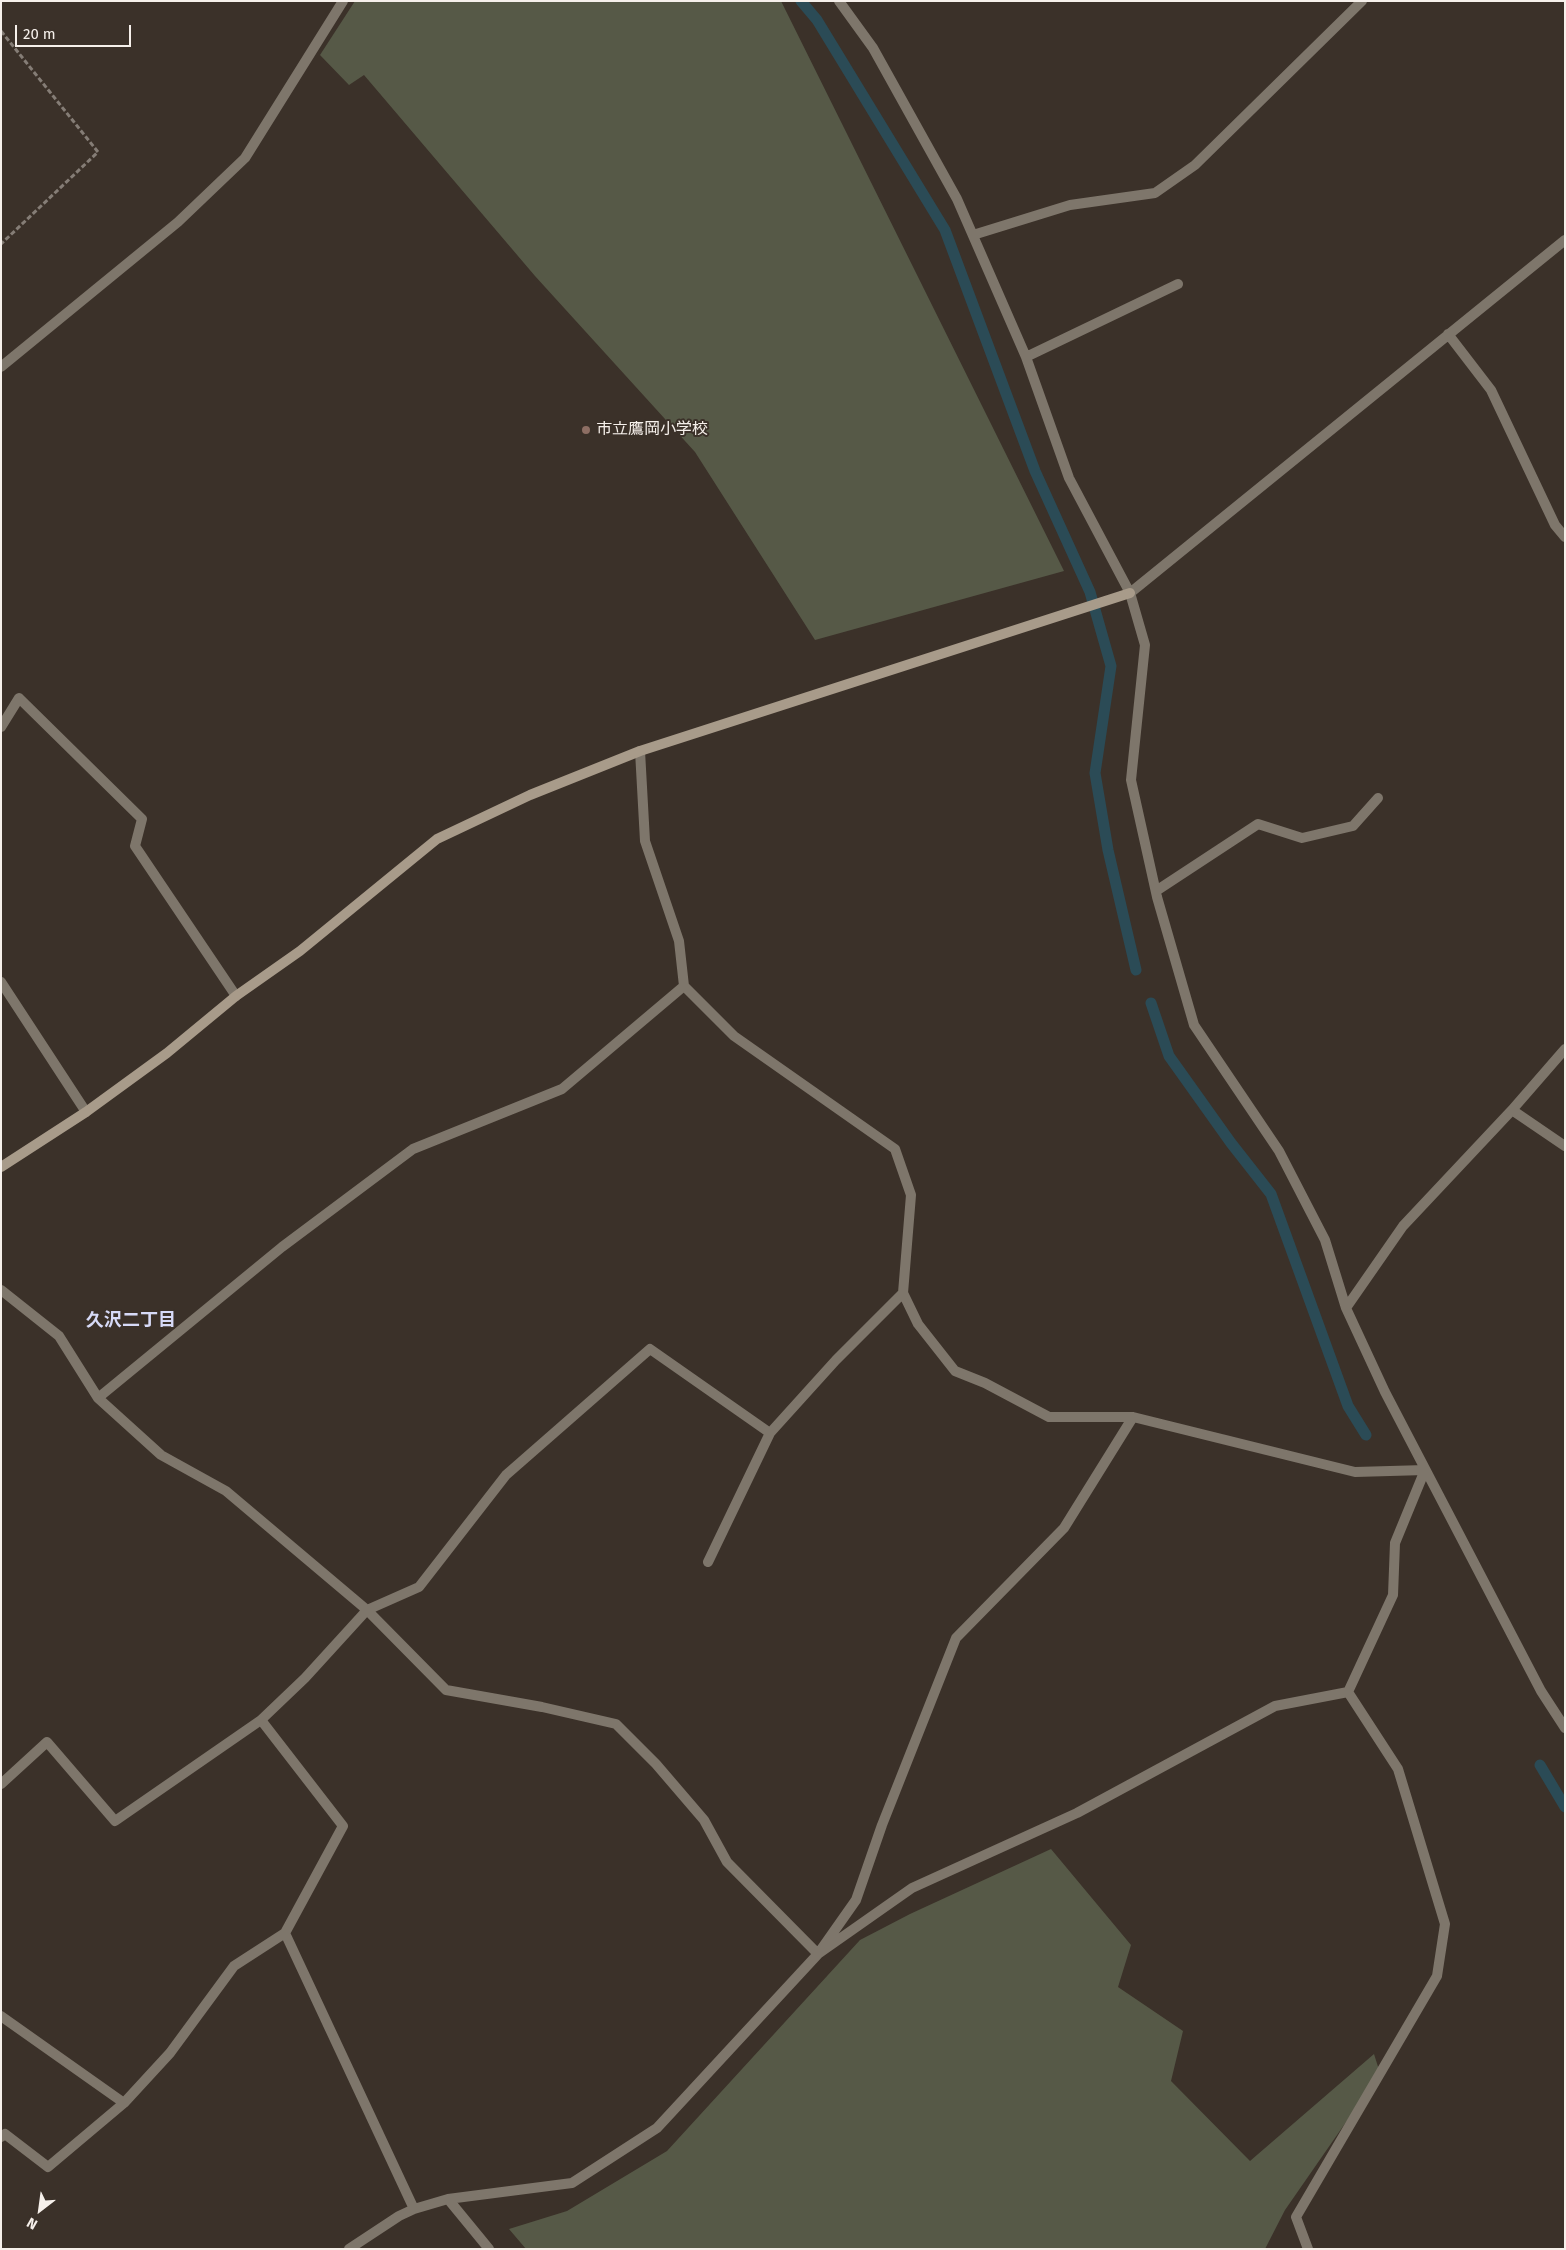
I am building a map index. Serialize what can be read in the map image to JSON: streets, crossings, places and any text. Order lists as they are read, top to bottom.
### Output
{
  "districts": ["久沢二丁目"],
  "places": ["市立鷹岡小学校"],
  "scale_bar": "20 m",
  "north": "bottom left"
}
